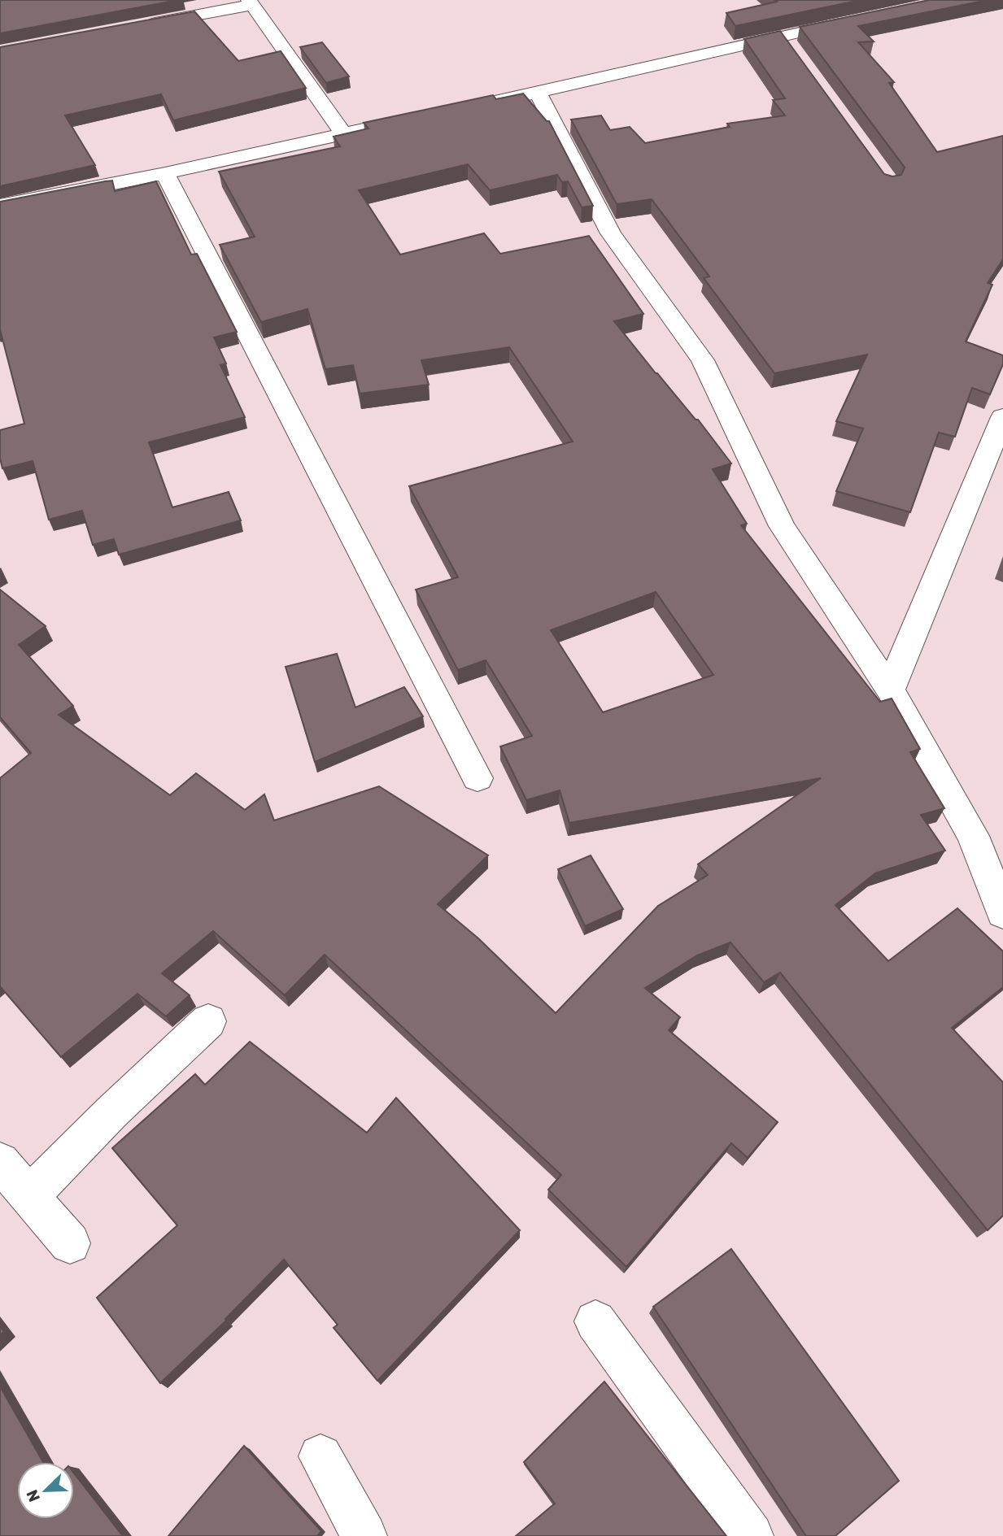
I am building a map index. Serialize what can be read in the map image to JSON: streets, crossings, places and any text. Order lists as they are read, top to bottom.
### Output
{
  "north": "bottom left"
}
